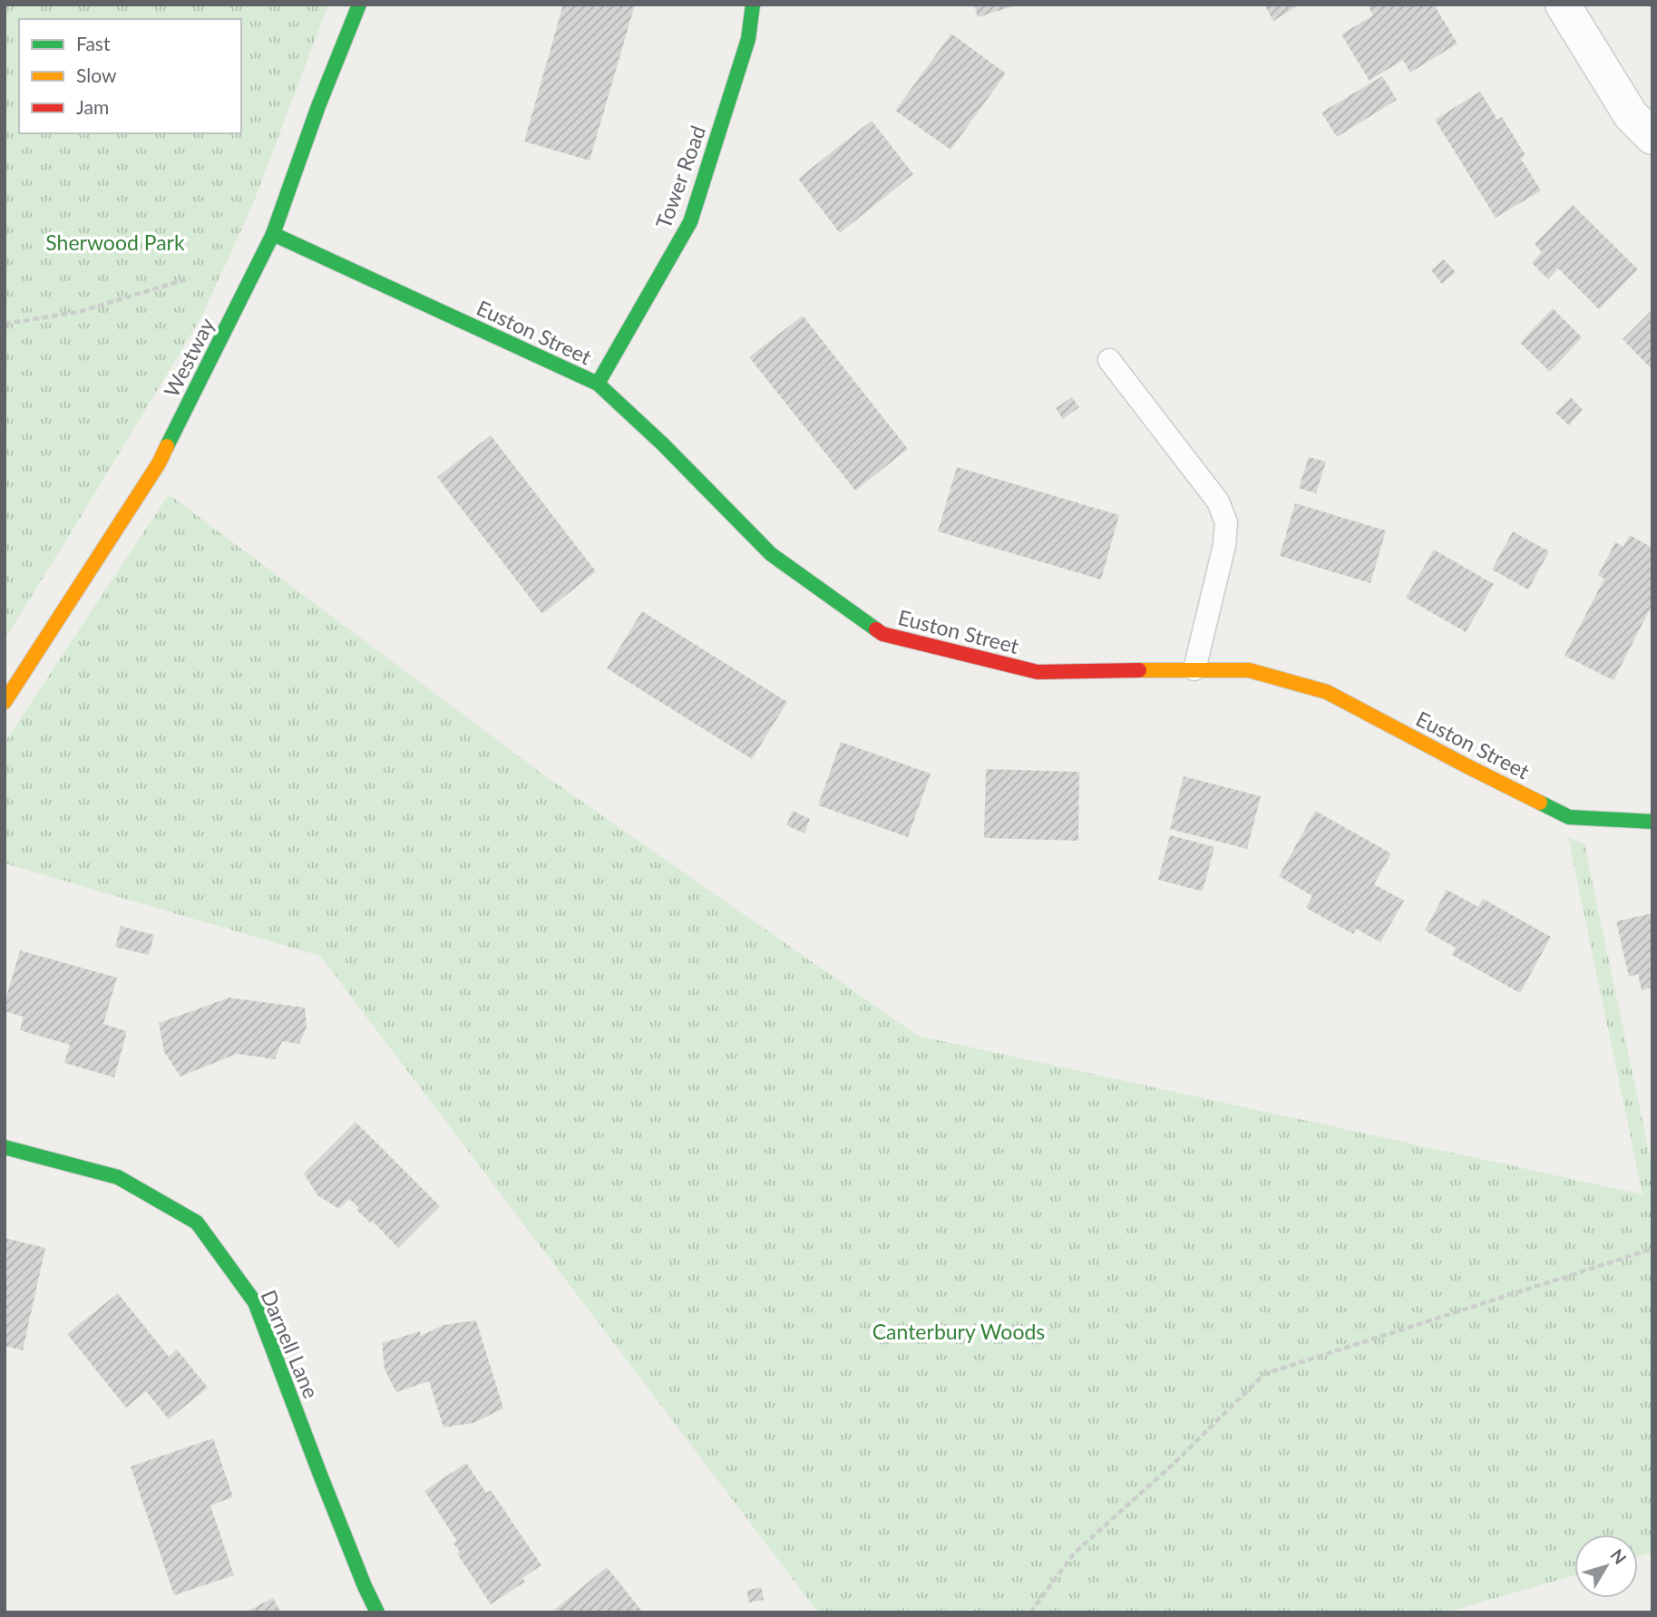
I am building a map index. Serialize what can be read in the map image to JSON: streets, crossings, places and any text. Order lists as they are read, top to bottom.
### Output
{
  "streets": {
    "street": [
      "Tower Road",
      "Euston Street",
      "Westway",
      "Darnell Lane"
    ]
  },
  "crossings": [
    ["Tower Road", "Euston Street"],
    ["Euston Street", "Westway"]
  ],
  "parks": ["Sherwood Park", "Canterbury Woods"],
  "legend": ["Fast", "Slow", "Jam"],
  "north": "top right"
}
